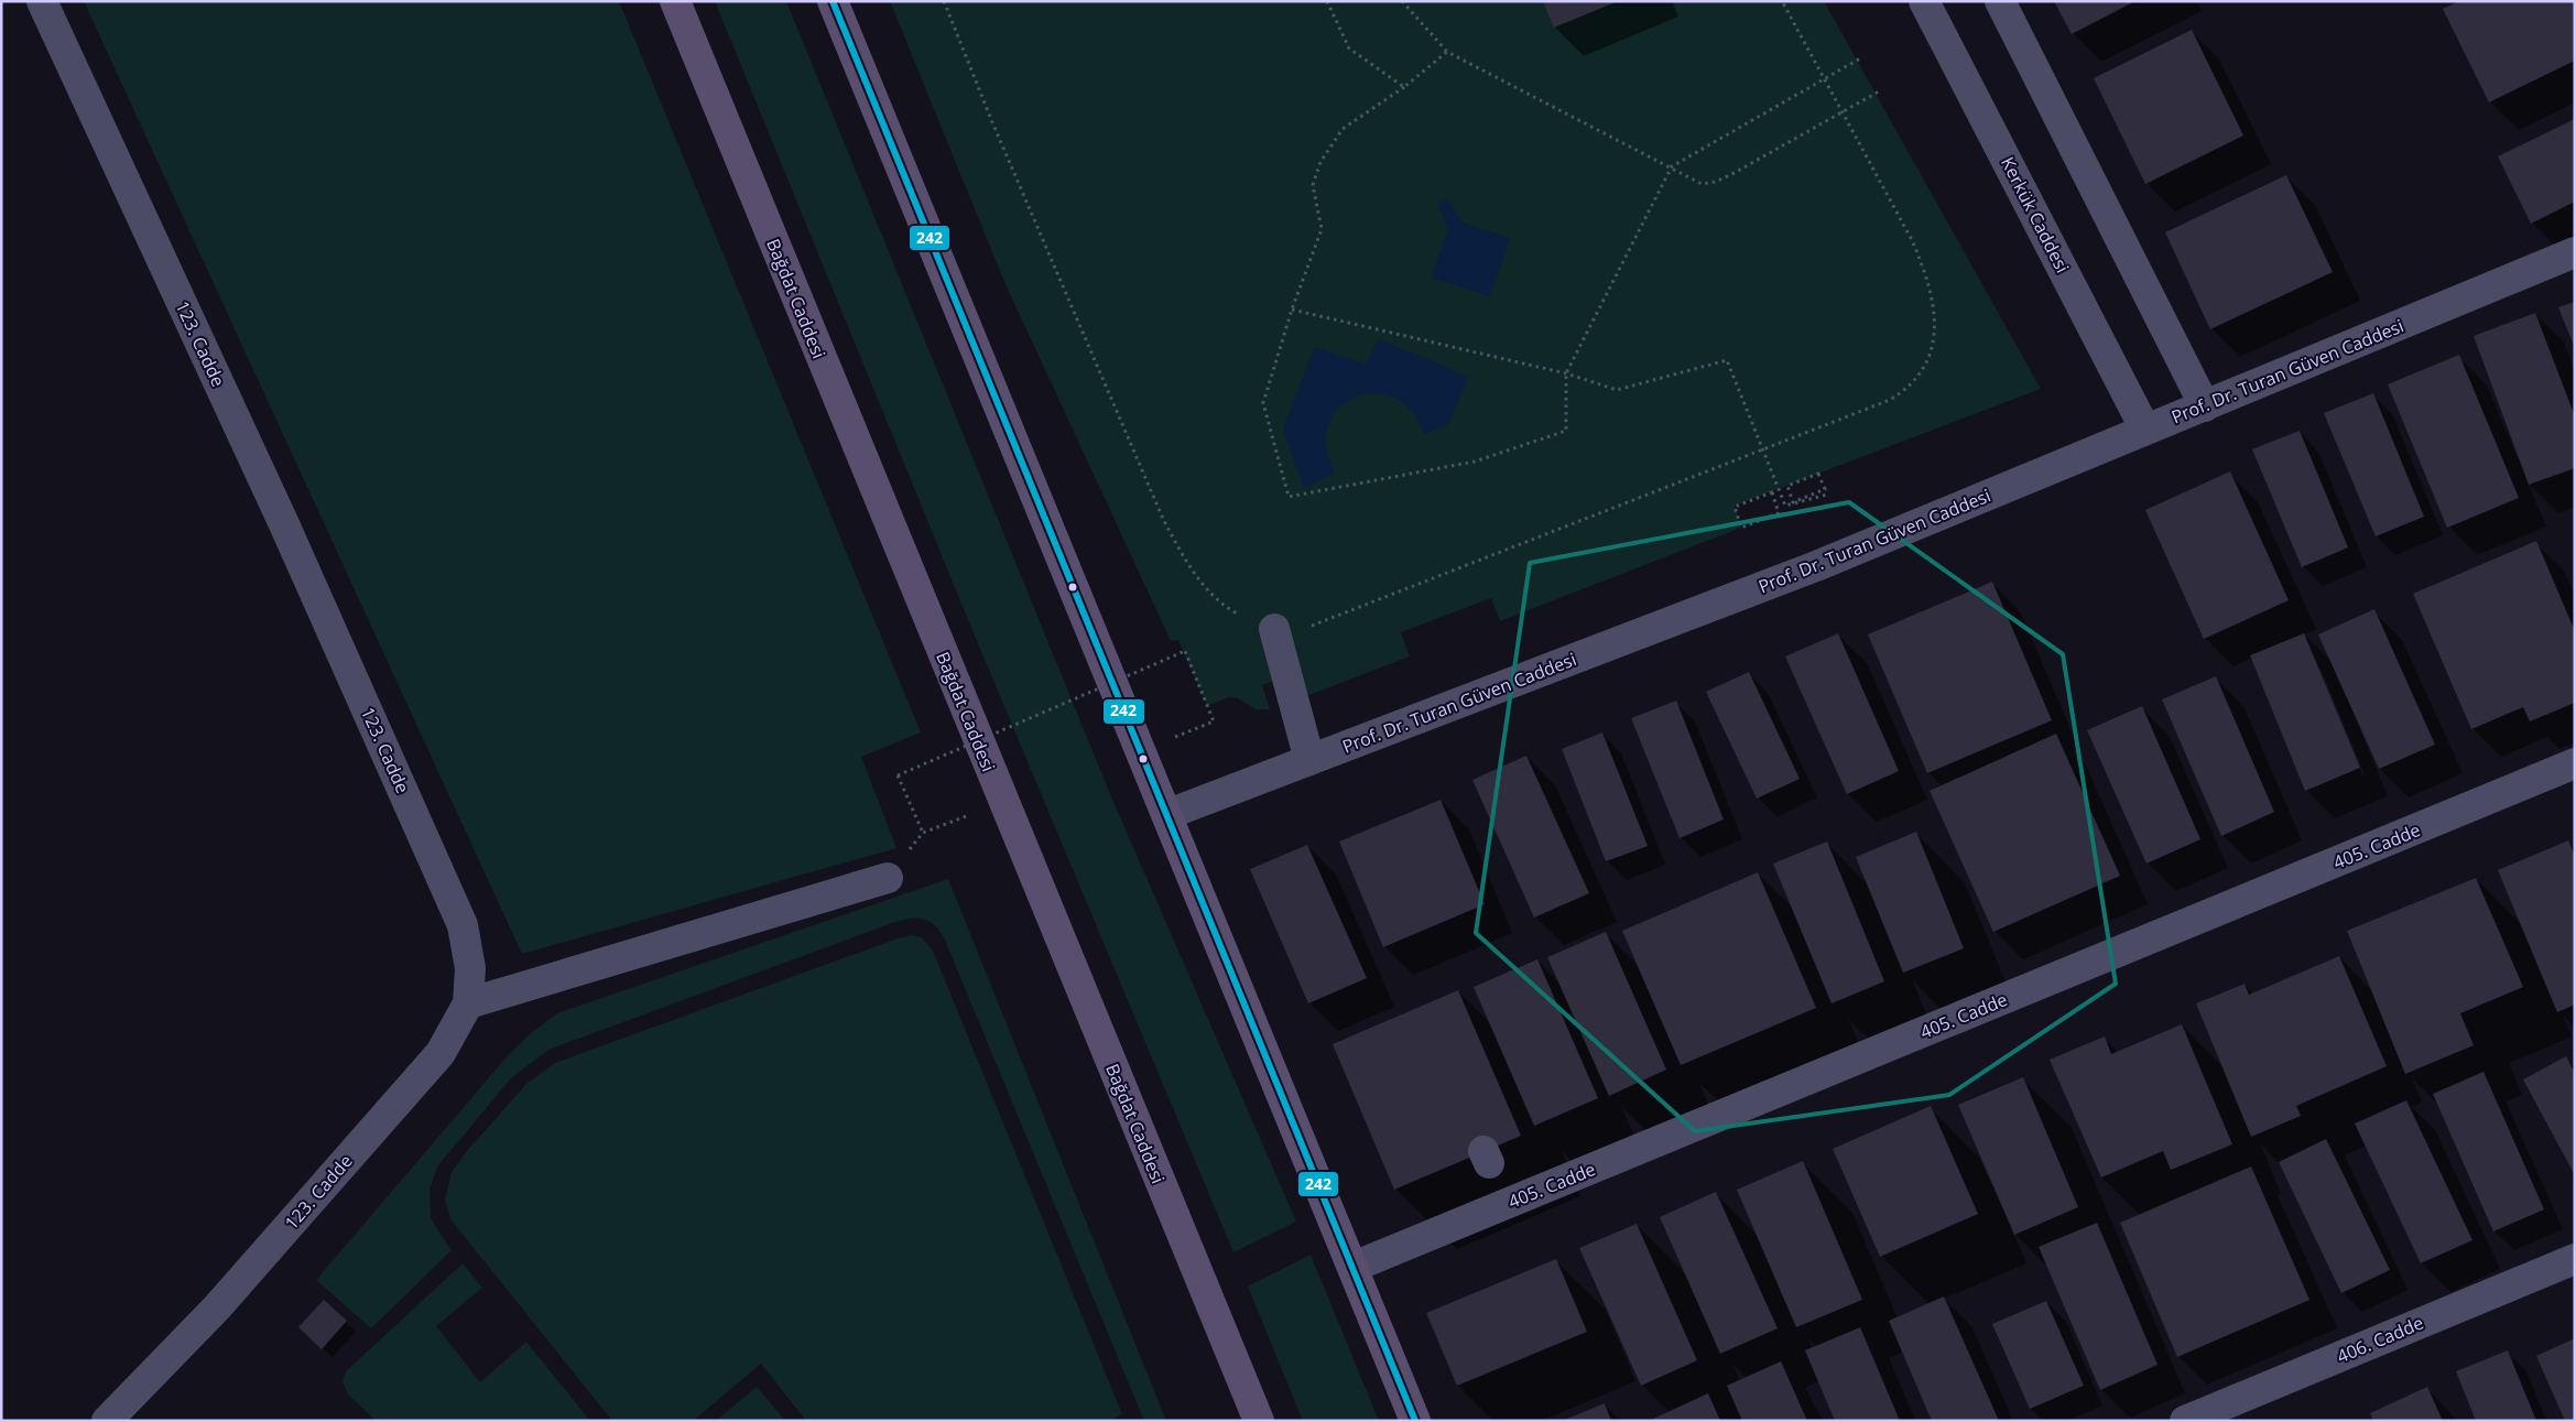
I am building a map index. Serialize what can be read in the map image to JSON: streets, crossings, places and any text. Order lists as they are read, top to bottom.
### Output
{
  "streets": {
    "main road": ["Bağdat Caddesi"],
    "street": [
      "Kerkük Caddesi",
      "123. Cadde",
      "Prof. Dr. Turan Güven Caddesi",
      "405. Cadde",
      "406. Cadde"
    ]
  },
  "crossings": [
    ["Kerkük Caddesi", "Prof. Dr. Turan Güven Caddesi"]
  ],
  "lines": ["transit line 242"]
}
